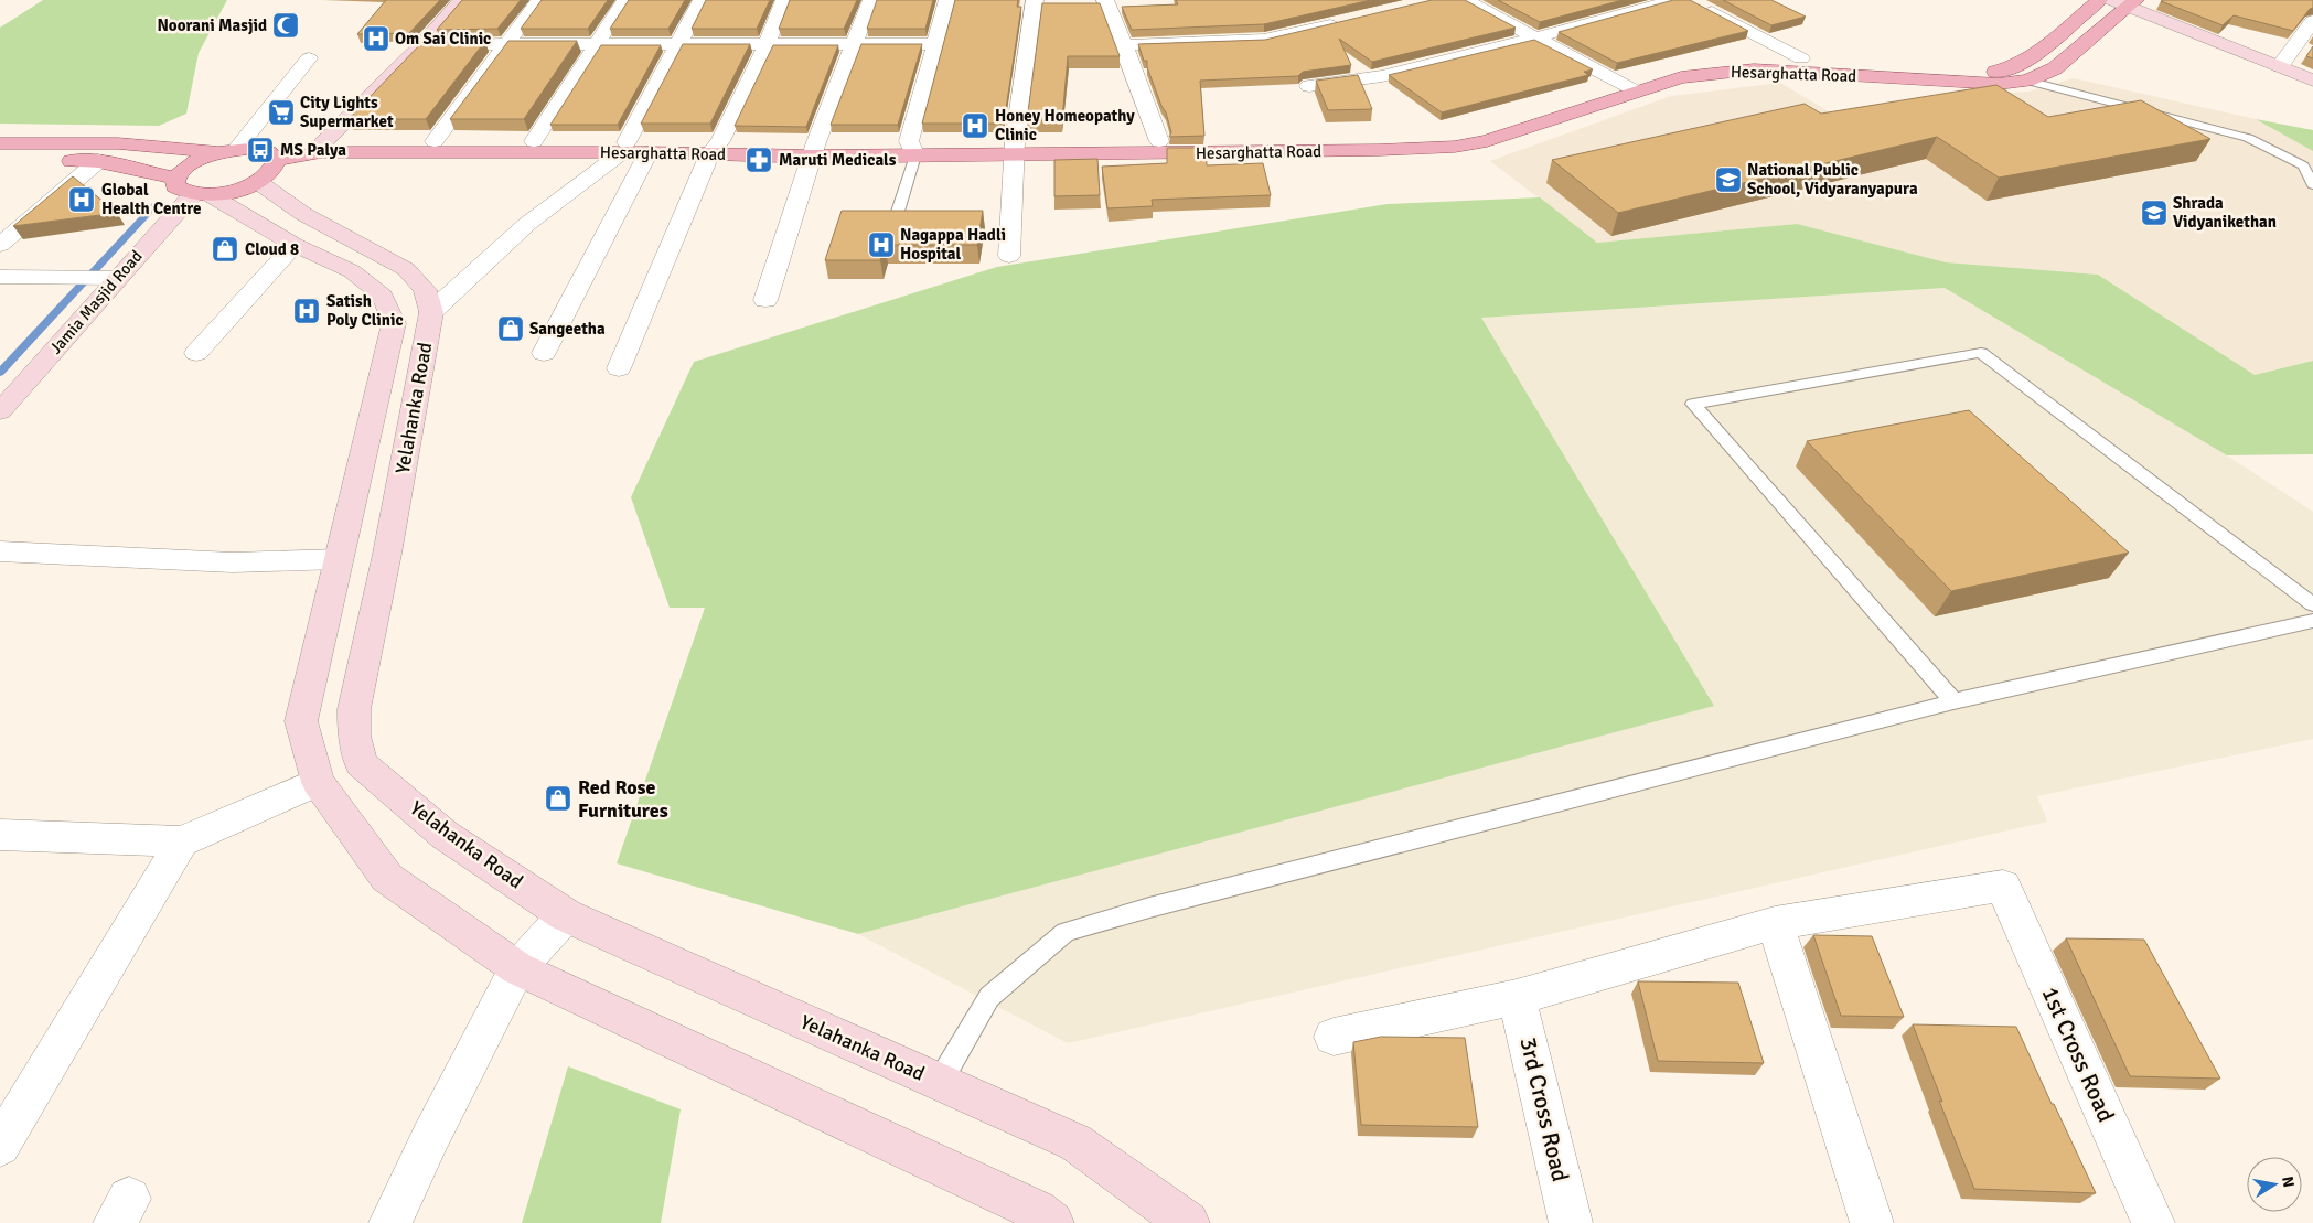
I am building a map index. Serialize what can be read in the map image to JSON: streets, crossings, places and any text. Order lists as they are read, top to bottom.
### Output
{
  "streets": {
    "main road": ["Hesarghatta Road", "Jamia Masjid Road", "Yelahanka Road"],
    "street": ["1st Cross Road", "3rd Cross Road"]
  },
  "crossings": [
    ["Jamia Masjid Road", "Yelahanka Road"]
  ],
  "places": {
    "mosque": ["Noorani Masjid"],
    "hospital": [
      "Om Sai Clinic",
      "Honey Homeopathy Clinic",
      "Global Health Centre",
      "Nagappa Hadli Hospital",
      "Satish Poly Clinic"
    ],
    "supermarket": ["City Lights Supermarket"],
    "bus stop": ["MS Palya"],
    "pharmacy": ["Maruti Medicals"],
    "school or university": ["National Public School, Vidyaranyapura", "Shrada Vidyanikethan"],
    "shop": ["Cloud 8", "Sangeetha", "Red Rose Furnitures"]
  },
  "north": "right"
}
